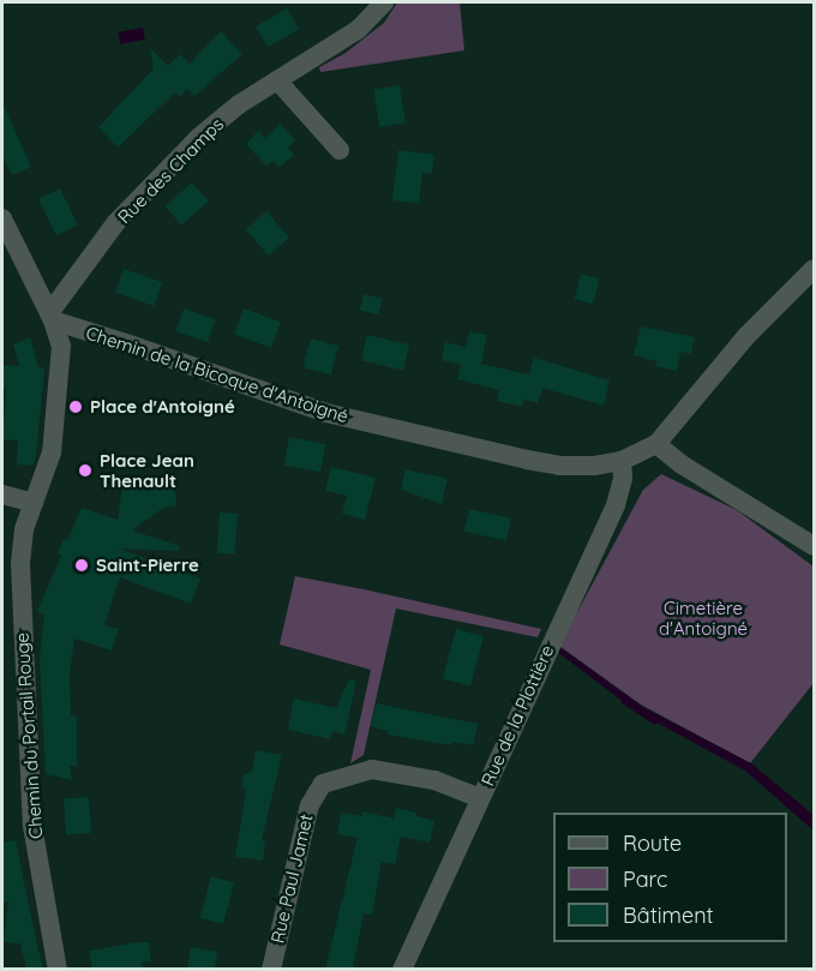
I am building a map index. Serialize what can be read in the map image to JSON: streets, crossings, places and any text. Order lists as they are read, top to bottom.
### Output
{
  "streets": {
    "street": [
      "Rue des Champs",
      "Chemin de la Bicoque d'Antoigné",
      "Rue de la Plottière",
      "Chemin du Portail Rouge",
      "Rue Paul Jamet"
    ]
  },
  "crossings": [
    ["Rue des Champs", "Chemin de la Bicoque d'Antoigné"],
    ["Rue des Champs", "Chemin du Portail Rouge"],
    ["Chemin de la Bicoque d'Antoigné", "Rue de la Plottière"],
    ["Chemin de la Bicoque d'Antoigné", "Chemin du Portail Rouge"],
    ["Rue de la Plottière", "Rue Paul Jamet"]
  ],
  "parks": ["Cimetière d'Antoigné"],
  "places": ["Place d'Antoigné", "Place Jean Thenault", "Saint-Pierre"],
  "legend": ["Route", "Parc", "Bâtiment"]
}
